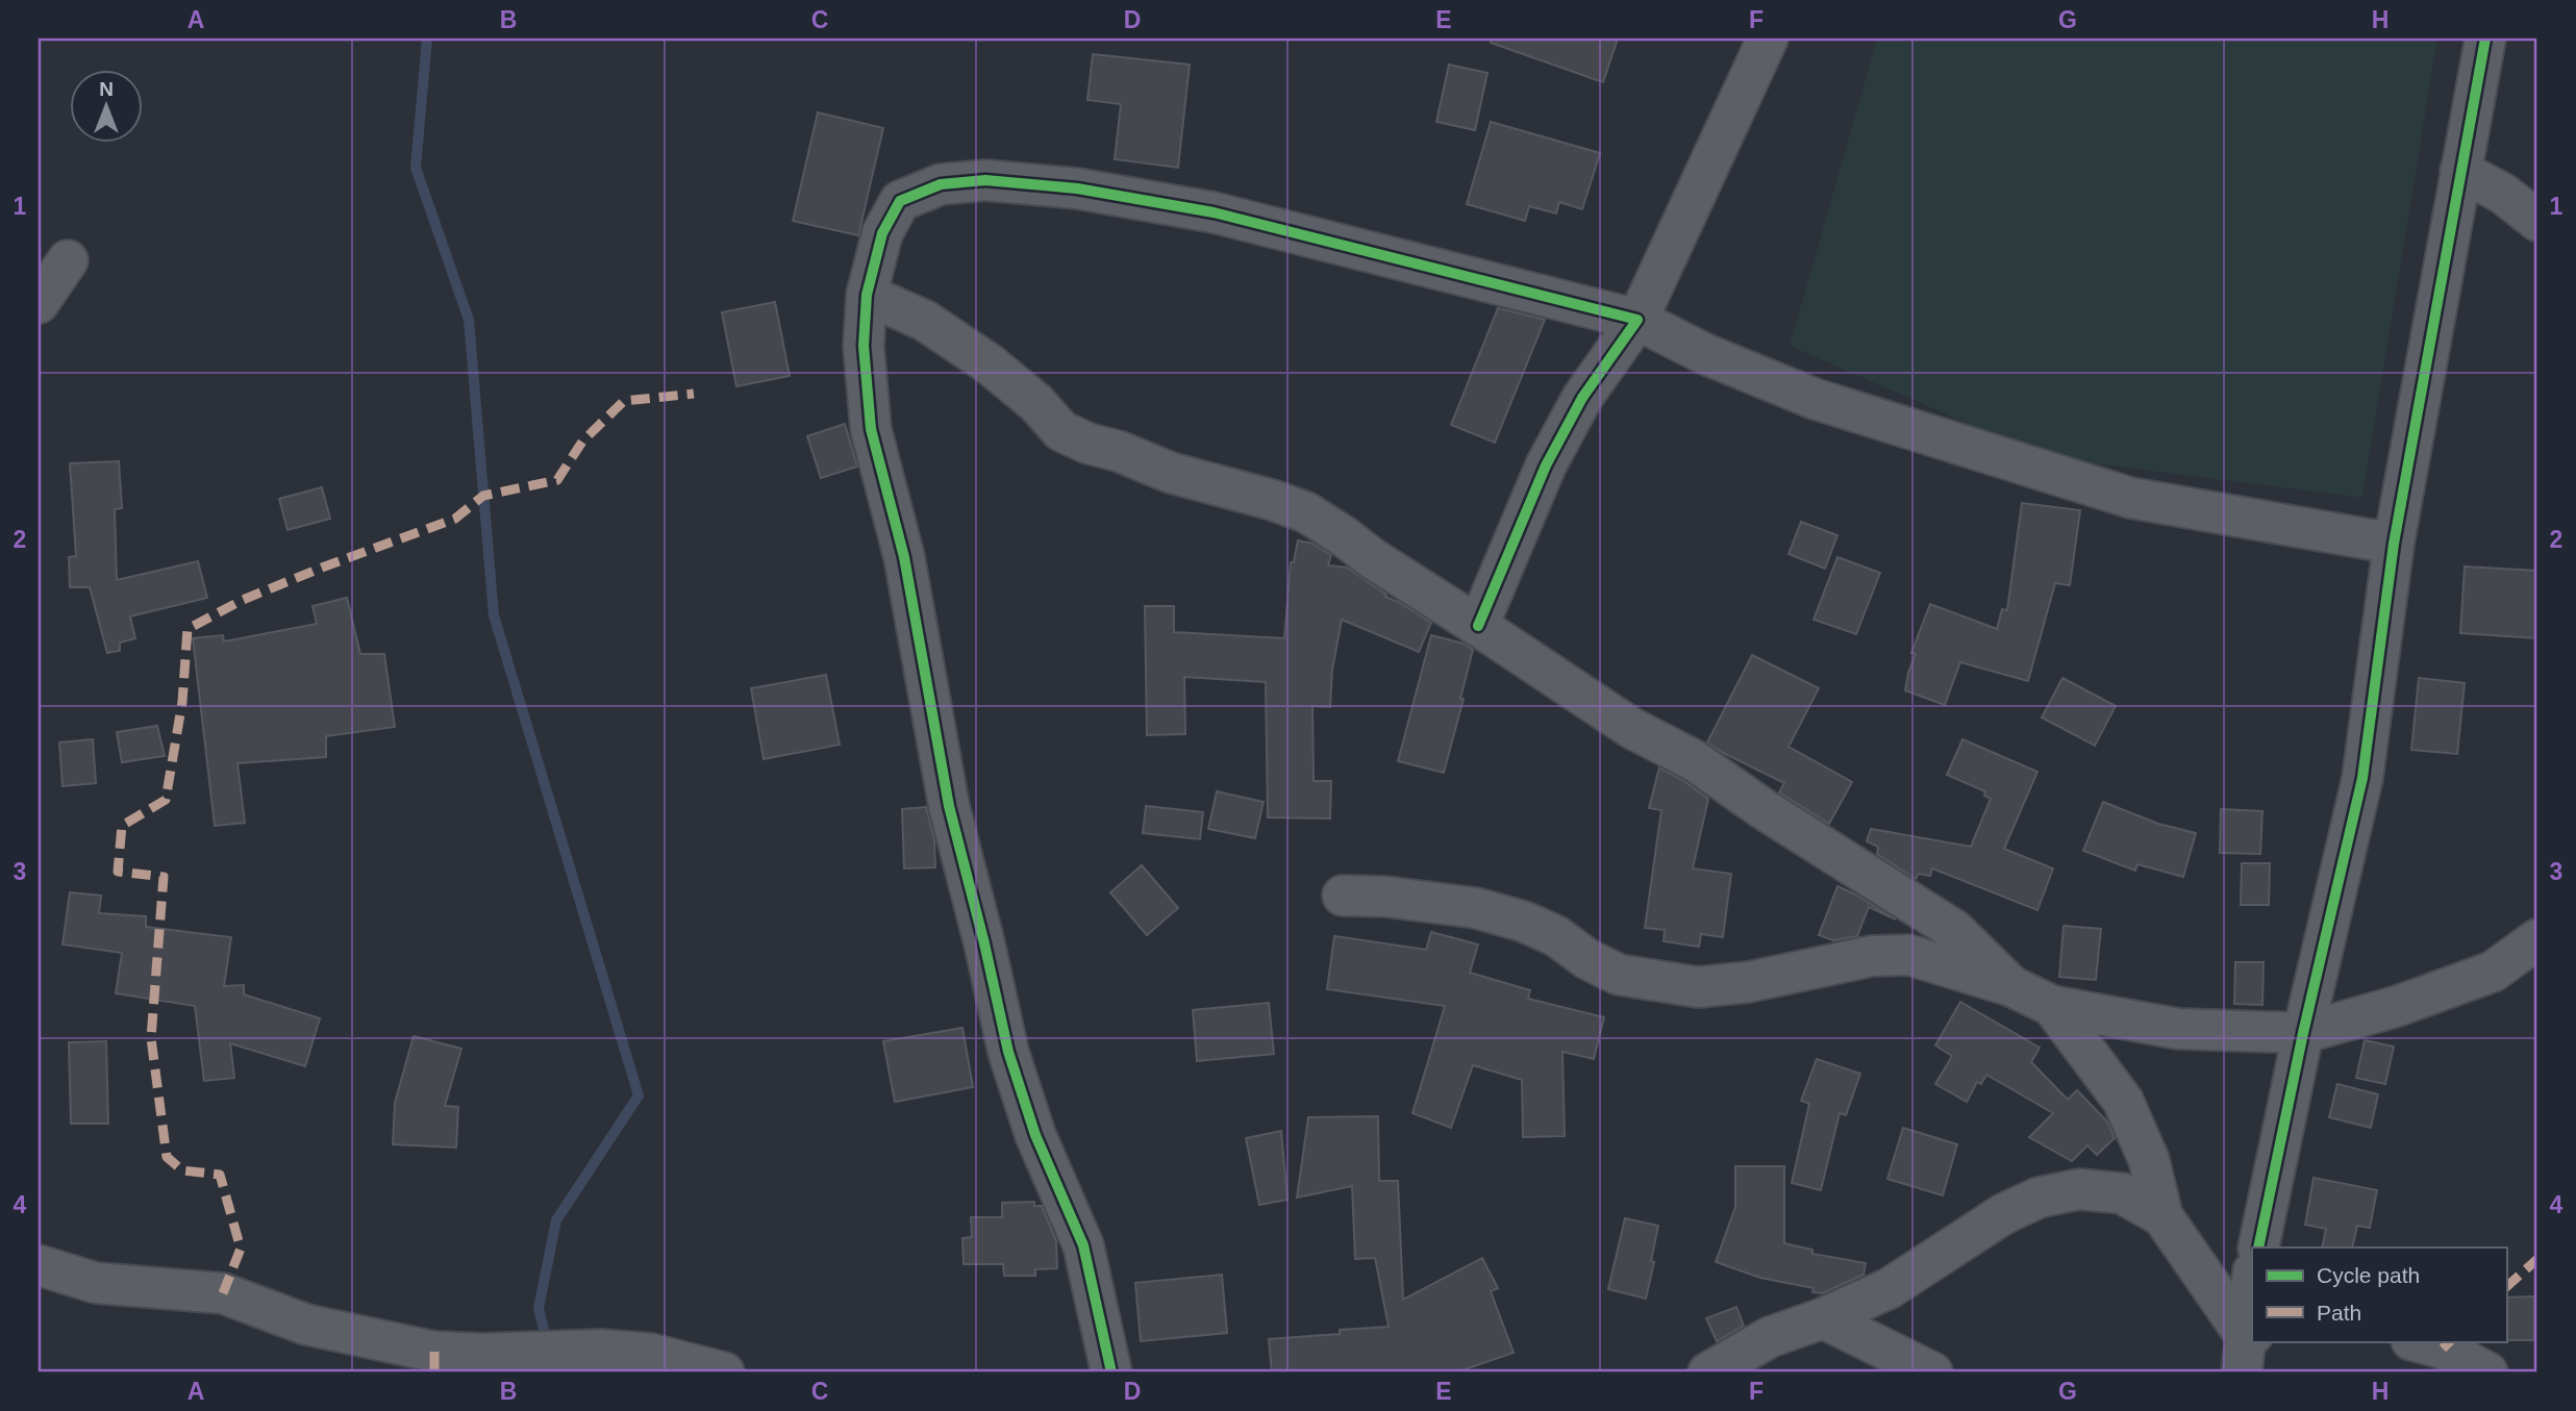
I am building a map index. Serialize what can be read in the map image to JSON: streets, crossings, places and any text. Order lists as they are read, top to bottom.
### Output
{
  "legend": ["Cycle path", "Path"],
  "north": "top",
  "grid": {
    "columns": [
      "A",
      "B",
      "C",
      "D",
      "E",
      "F",
      "G",
      "H"
    ],
    "rows": [
      "1",
      "2",
      "3",
      "4"
    ]
  }
}
